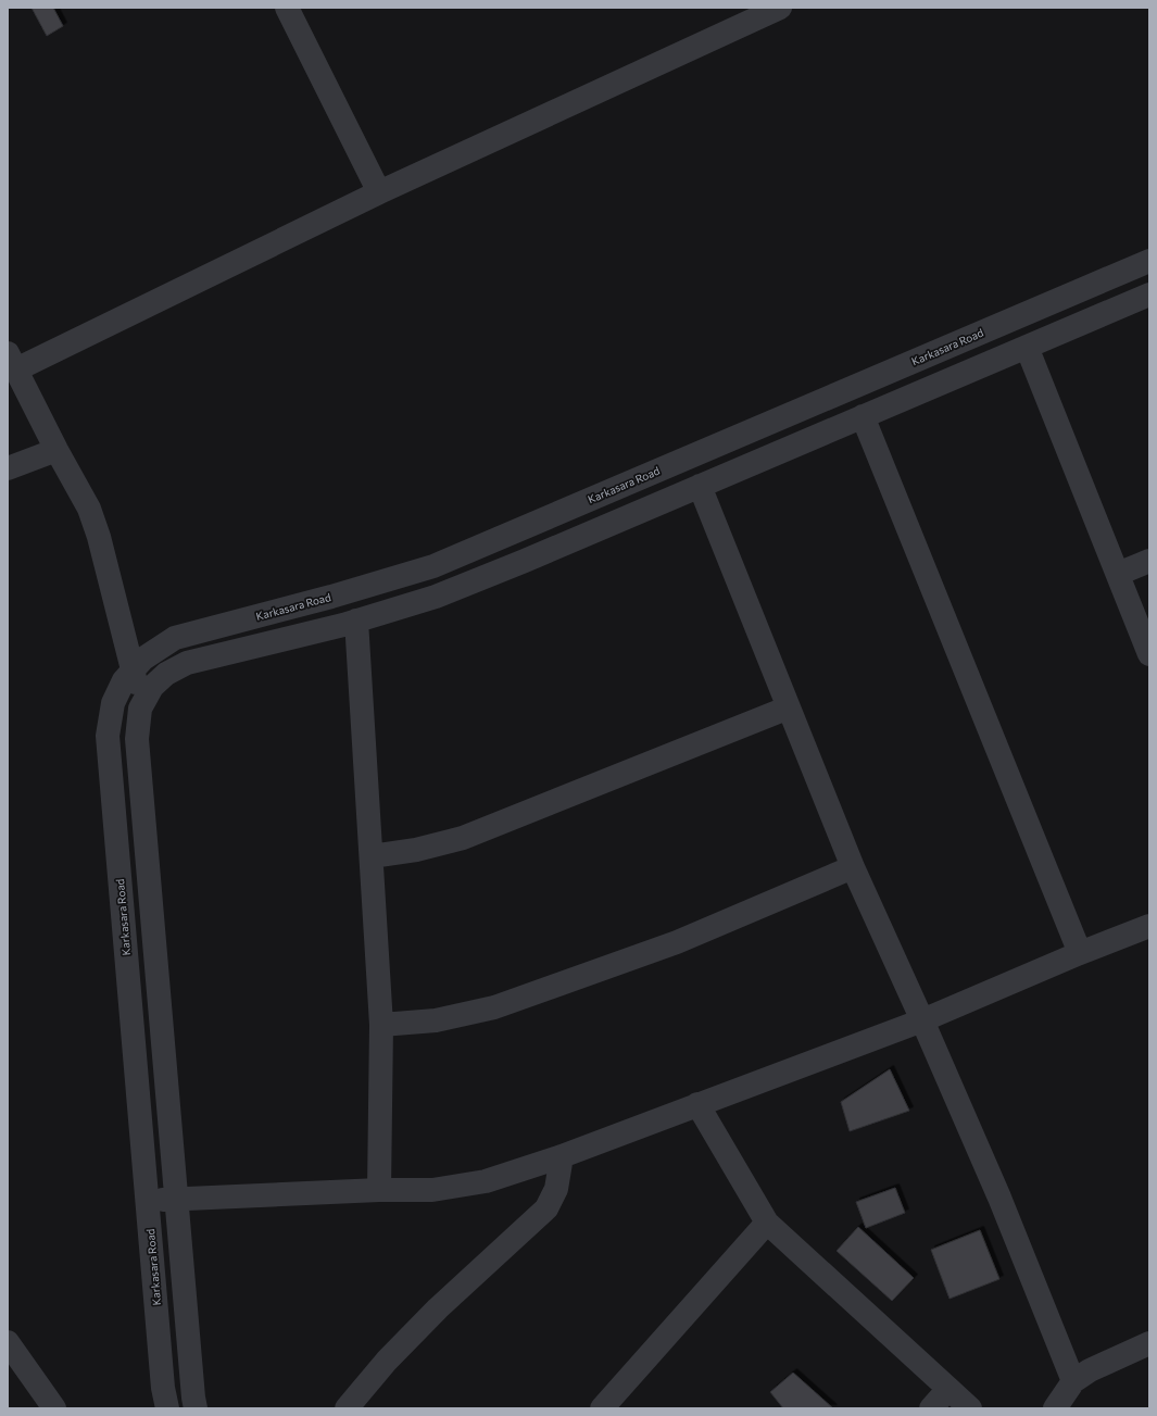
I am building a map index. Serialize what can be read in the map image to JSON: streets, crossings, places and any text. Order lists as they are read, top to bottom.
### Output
{
  "streets": {
    "street": ["Karkasara Road"]
  }
}
